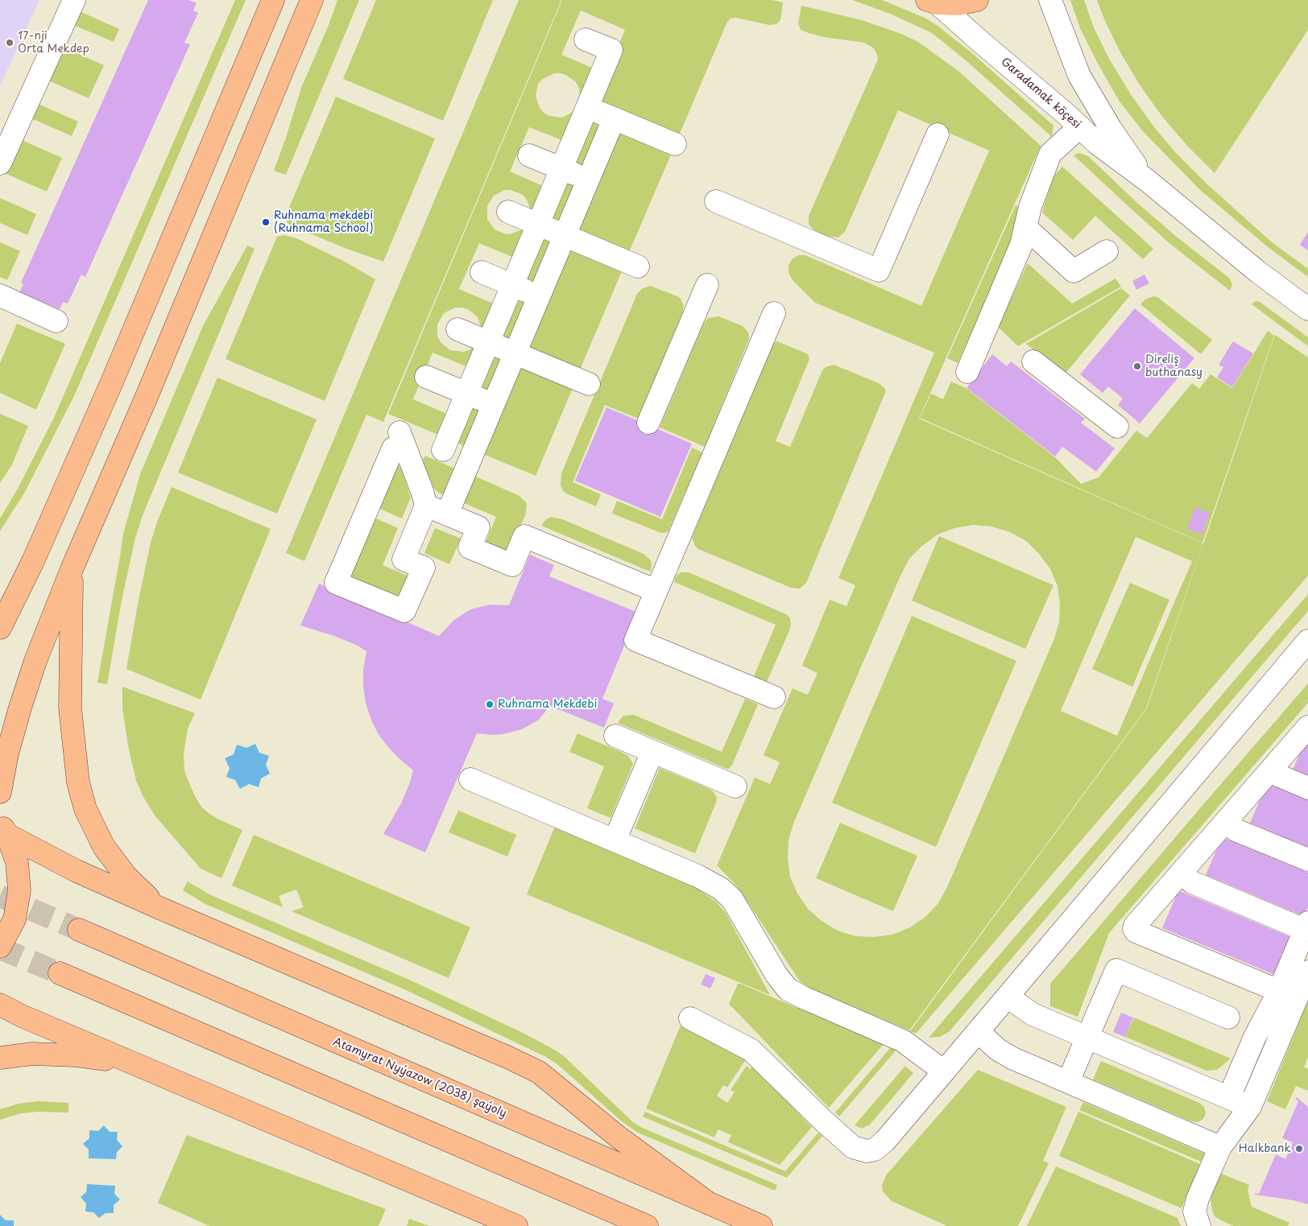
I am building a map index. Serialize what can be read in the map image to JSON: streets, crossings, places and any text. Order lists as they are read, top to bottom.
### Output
{
  "streets": {
    "main road": ["Atamyrat Nyýazow (2038) şaýoly"],
    "street": ["Garadamak köçesi"]
  },
  "places": [
    "17-nji Orta Mekdep",
    "Ruhnama mekdebi (Ruhnama School)",
    "Direliş buthanasy",
    "Ruhnama Mekdebi",
    "Halkbank"
  ]
}
